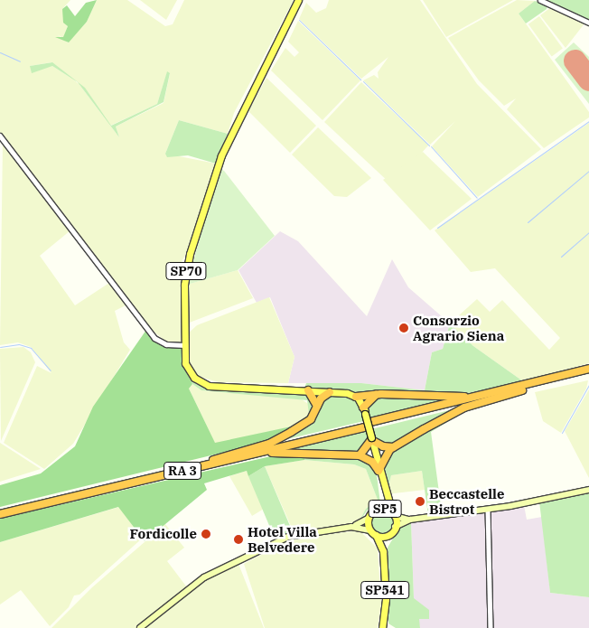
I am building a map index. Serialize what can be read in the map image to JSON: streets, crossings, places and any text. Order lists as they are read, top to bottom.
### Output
{
  "streets": {
    "highway": ["RA 3"],
    "main road": ["SP70", "SP5", "SP541"]
  },
  "crossings": [
    ["SP5", "SP541"]
  ],
  "places": [
    "Consorzio Agrario Siena",
    "Beccastelle Bistrot",
    "Fordicolle",
    "Hotel Villa Belvedere"
  ]
}
